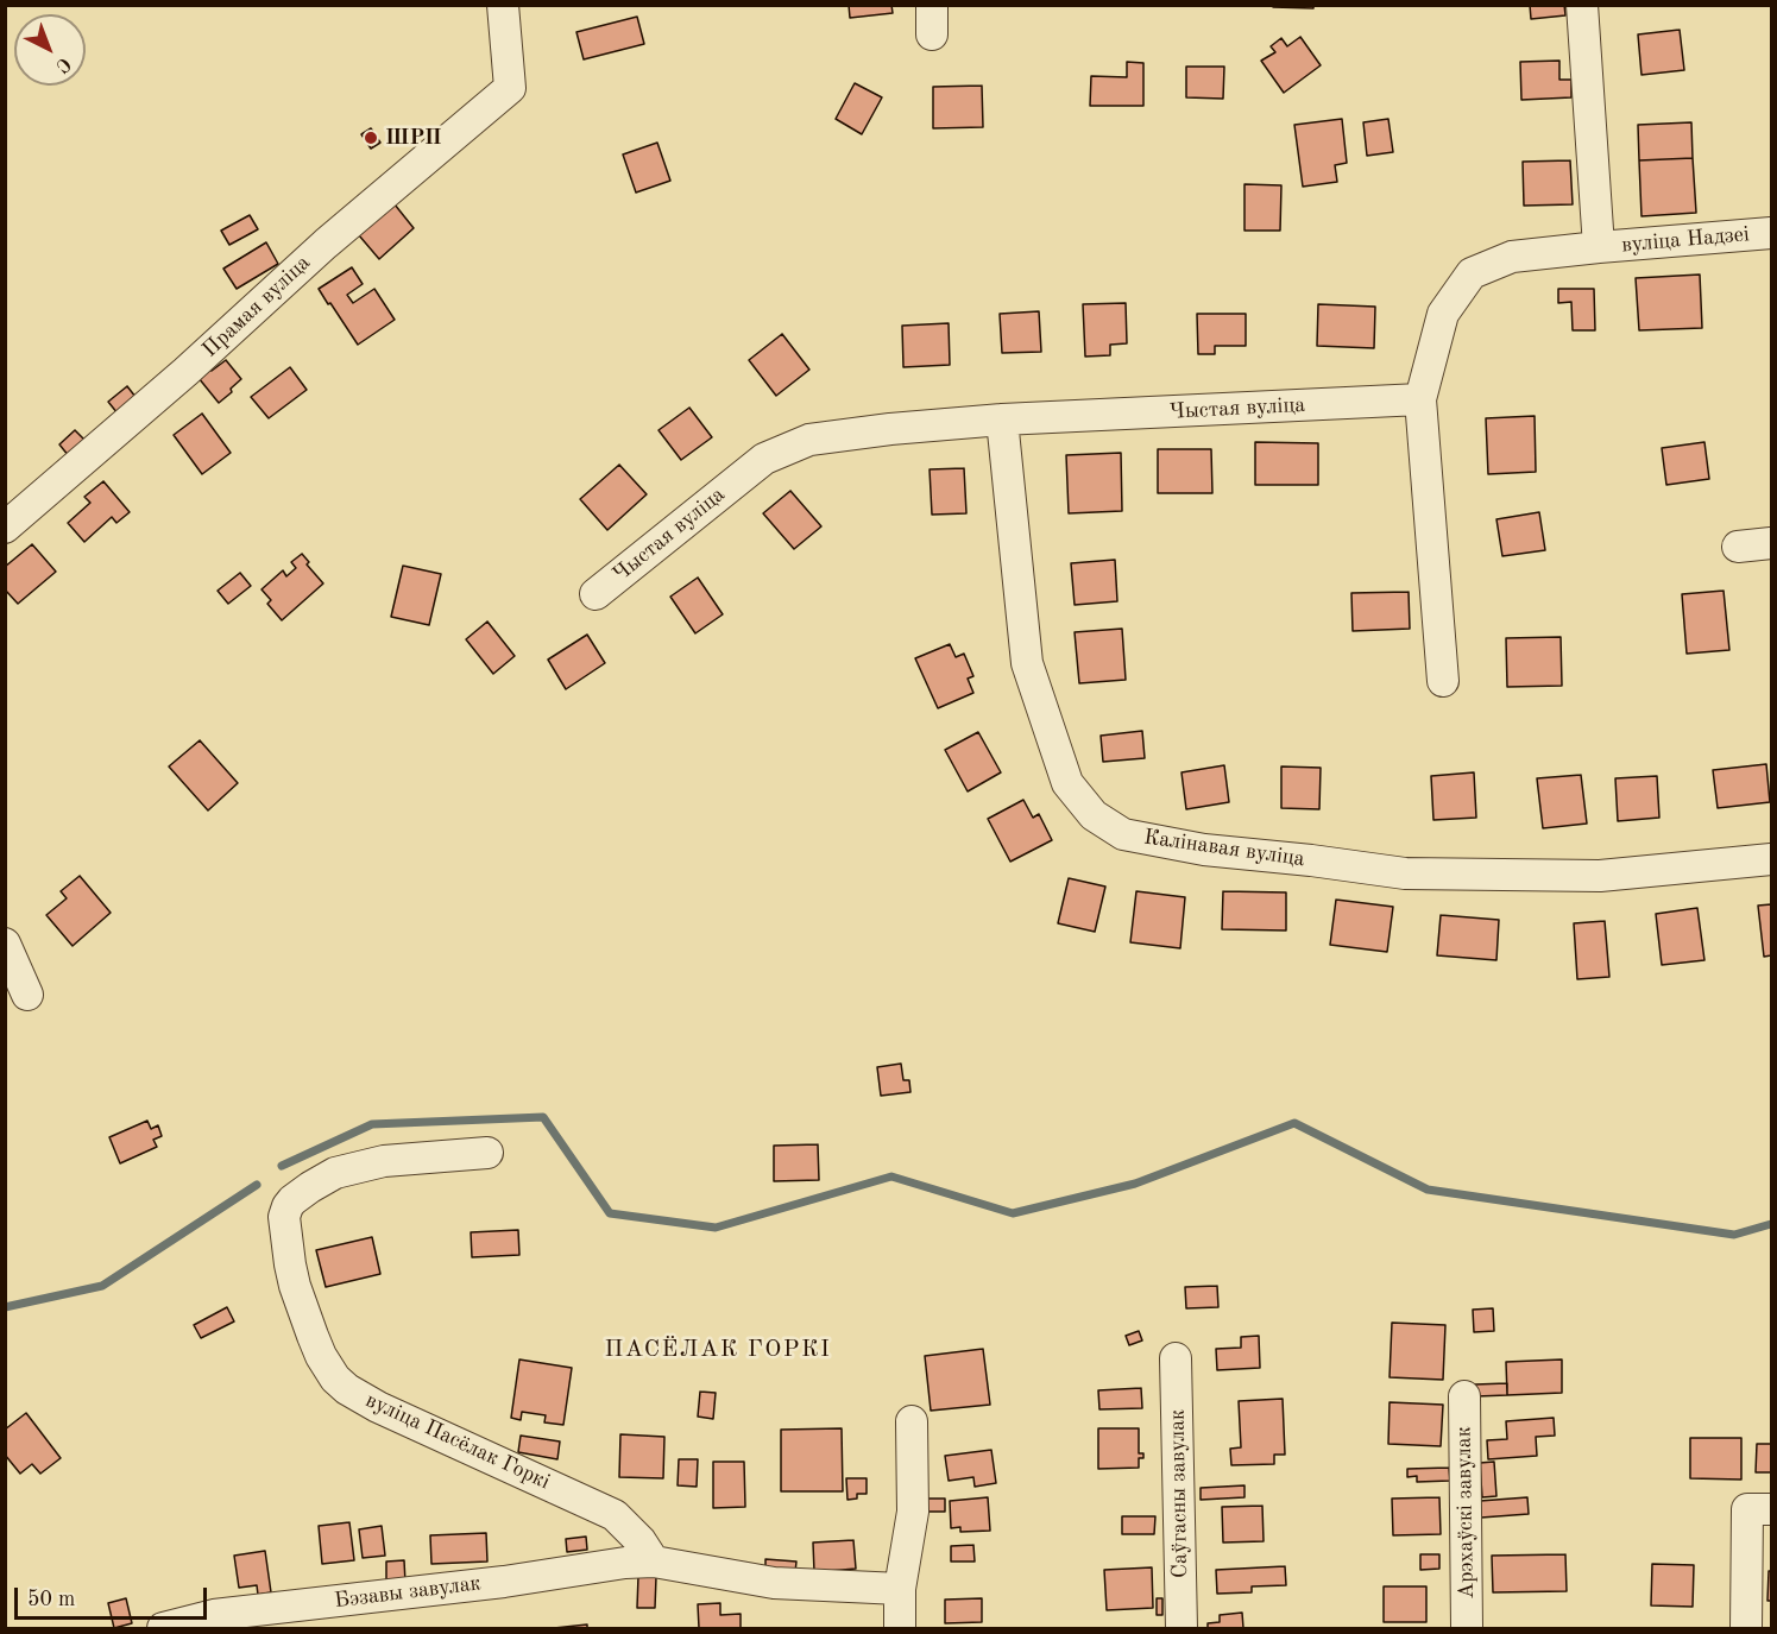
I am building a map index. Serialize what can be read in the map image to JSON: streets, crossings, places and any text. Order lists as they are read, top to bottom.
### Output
{
  "streets": {
    "street": [
      "вуліца Надзеі",
      "Прамая вуліца",
      "Чыстая вуліца",
      "Калінавая вуліца",
      "вуліца Пасёлак Горкі",
      "Саўгасны завулак",
      "Арэхаўскі завулак",
      "Бэзавы завулак"
    ]
  },
  "crossings": [
    ["Чыстая вуліца", "Калінавая вуліца"],
    ["вуліца Пасёлак Горкі", "Бэзавы завулак"]
  ],
  "districts": ["ПАСЁЛАК ГОРКІ"],
  "places": ["ШРП"],
  "scale_bar": "50 m",
  "north": "bottom right"
}
